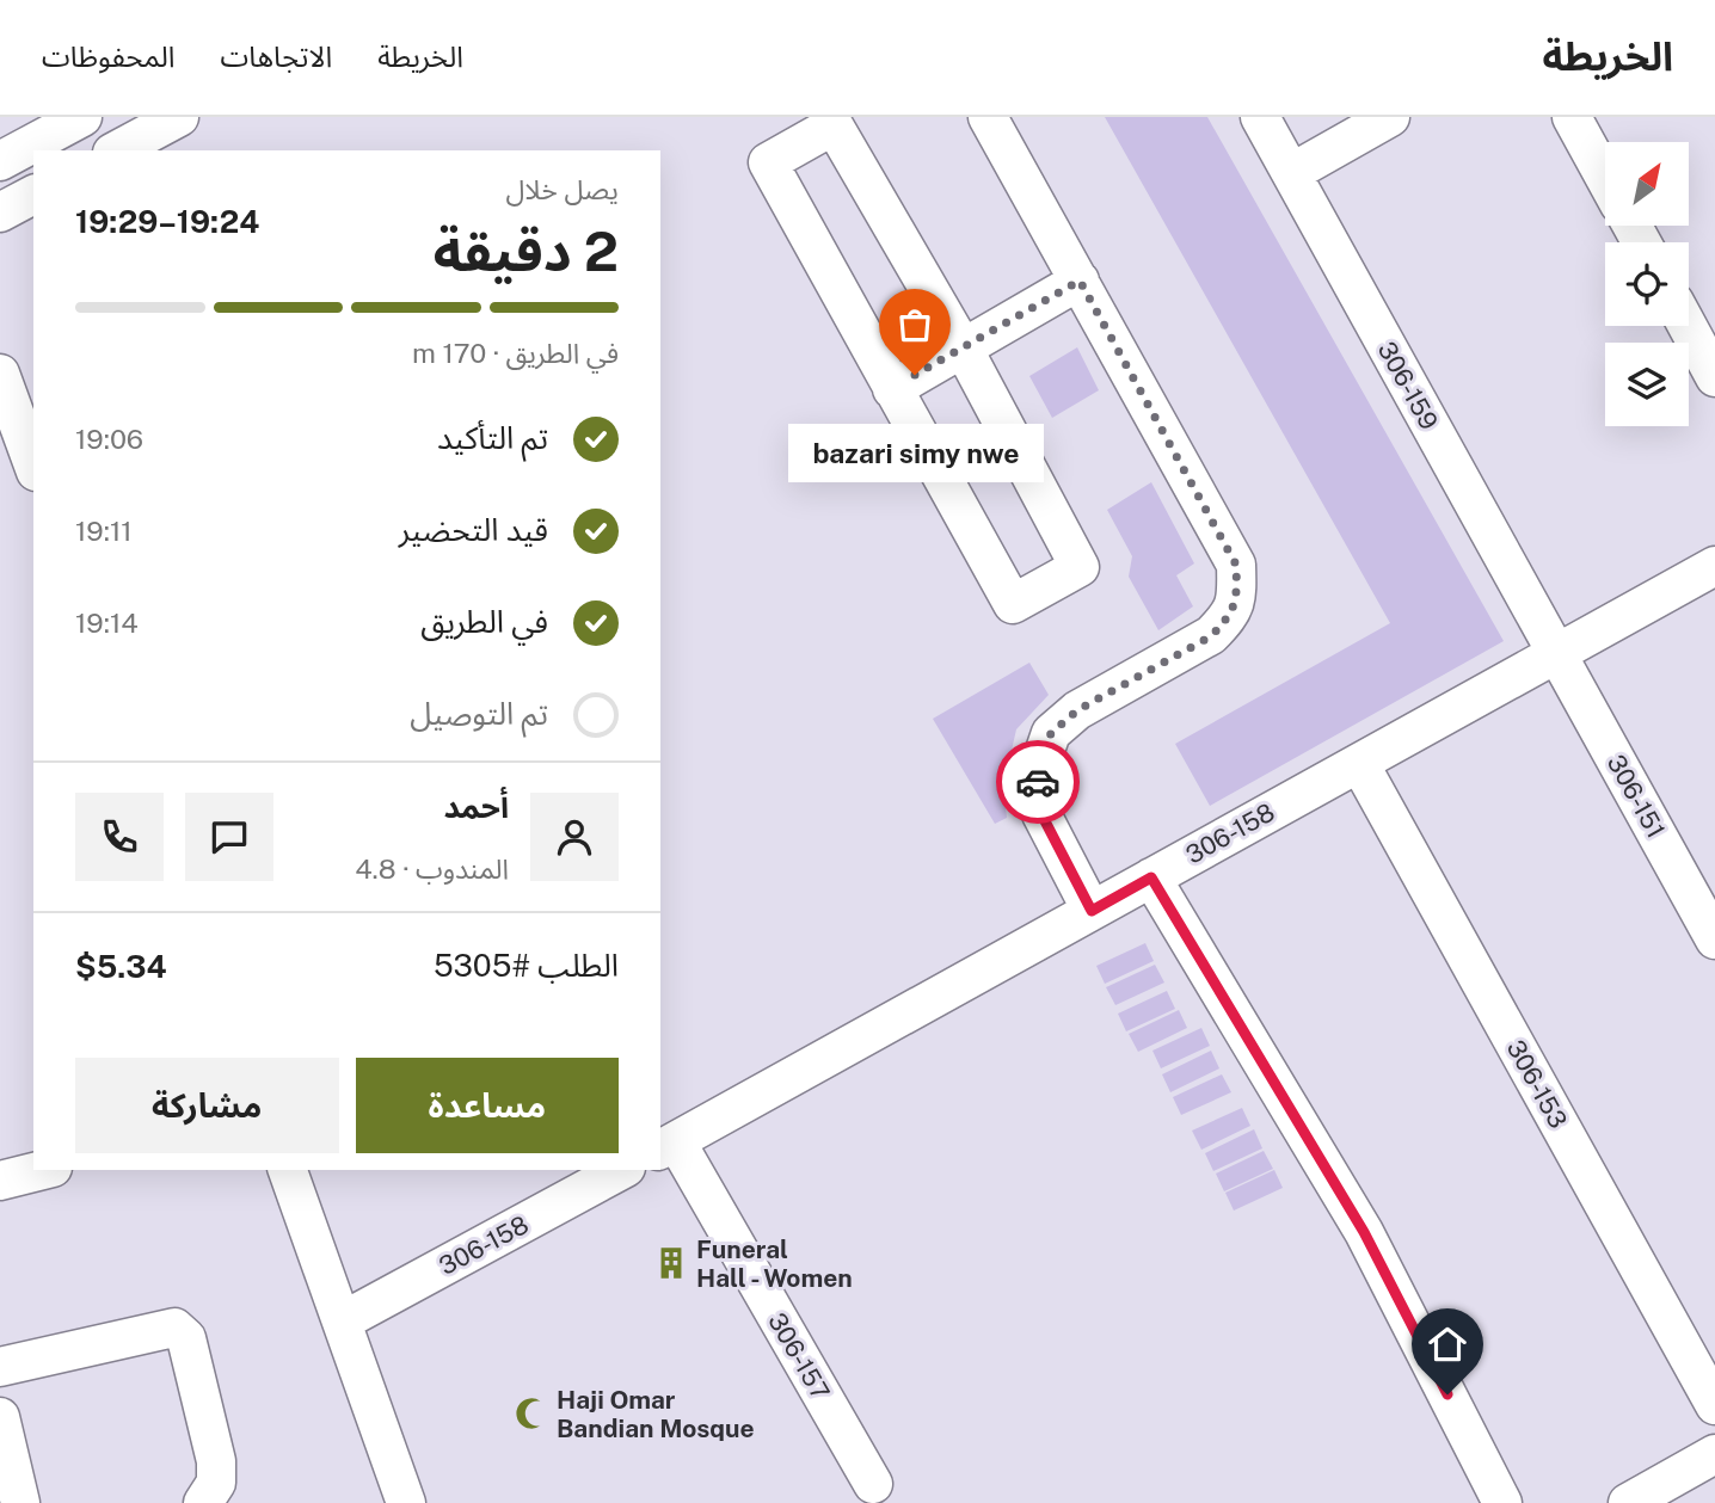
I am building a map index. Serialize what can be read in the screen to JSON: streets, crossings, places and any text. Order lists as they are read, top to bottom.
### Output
{
  "streets": {
    "street": [
      "306-159",
      "306-151",
      "306-158",
      "306-153",
      "306-157"
    ]
  },
  "crossings": [
    ["306-159", "306-151"],
    ["306-159", "306-158"],
    ["306-151", "306-158"],
    ["306-158", "306-153"],
    ["306-158", "306-157"]
  ],
  "places": {
    "other": ["bazari simy nwe"],
    "building": ["Funeral Hall - Women"],
    "mosque": ["Haji Omar Bandian Mosque"]
  },
  "north": "top right",
  "page": {
    "header": "الخريطة",
    "nav": ["الخريطة", "الاتجاهات", "المحفوظات"],
    "heading": ["2 دقيقة", "يصل خلال", "19:24–19:29"],
    "panel": [
      "أحمد",
      "المندوب · 4.8",
      "الطلب #5305",
      "$5.34"
    ],
    "bar": "في الطريق · 170 m",
    "list": [
      ["تم التأكيد", "19:06"],
      ["قيد التحضير", "19:11"],
      ["في الطريق", "19:14"],
      "تم التوصيل"
    ],
    "bubble": "bazari simy nwe",
    "buttons": ["مساعدة", "مشاركة"]
  }
}
